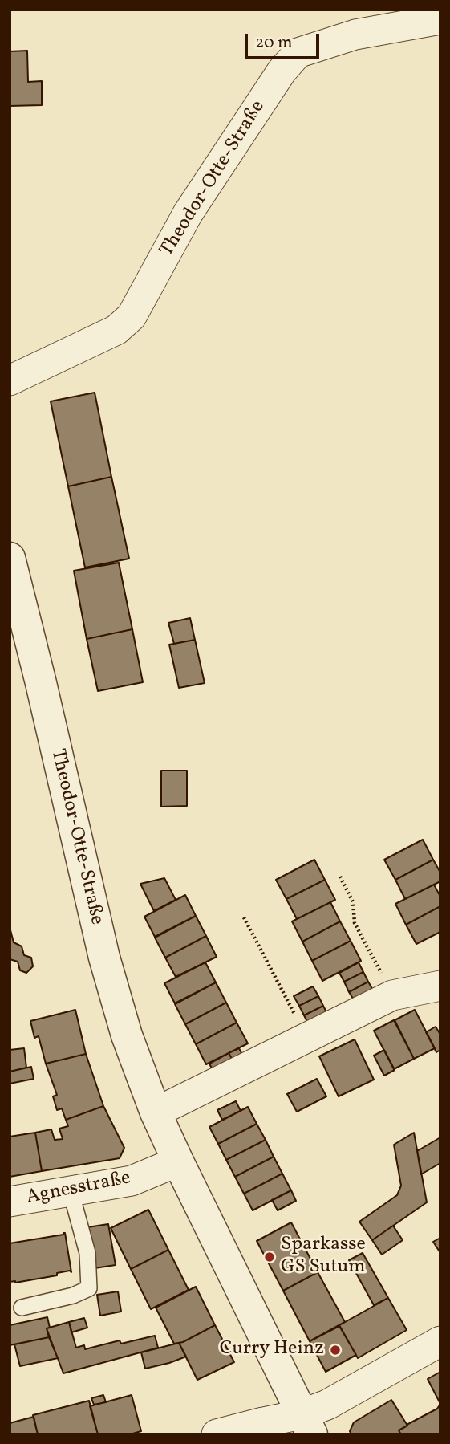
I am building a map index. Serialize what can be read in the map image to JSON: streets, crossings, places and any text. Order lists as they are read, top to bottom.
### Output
{
  "streets": {
    "street": ["Theodor-Otte-Straße", "Agnesstraße"]
  },
  "crossings": [
    ["Theodor-Otte-Straße", "Agnesstraße"]
  ],
  "places": ["Sparkasse GS Sutum", "Curry Heinz"],
  "scale_bar": "20 m"
}
